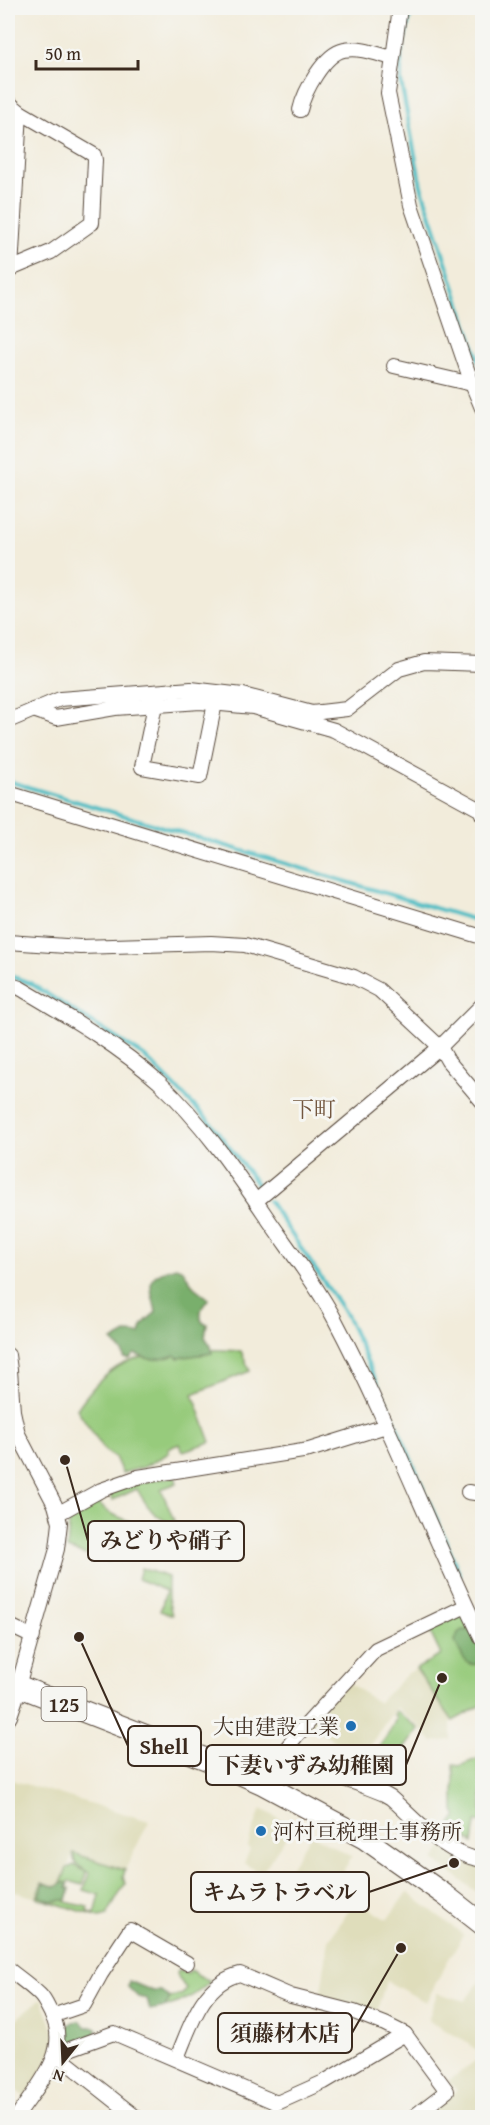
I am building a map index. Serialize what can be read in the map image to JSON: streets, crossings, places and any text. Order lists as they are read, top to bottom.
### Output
{
  "streets": {
    "highway": ["125"]
  },
  "districts": ["下町"],
  "places": [
    "みどりや硝子",
    "Shell",
    "下妻いずみ幼稚園",
    "大由建設工業",
    "河村亘税理士事務所",
    "キムラトラベル",
    "須藤材木店"
  ],
  "scale_bar": "50 m",
  "north": "bottom"
}
